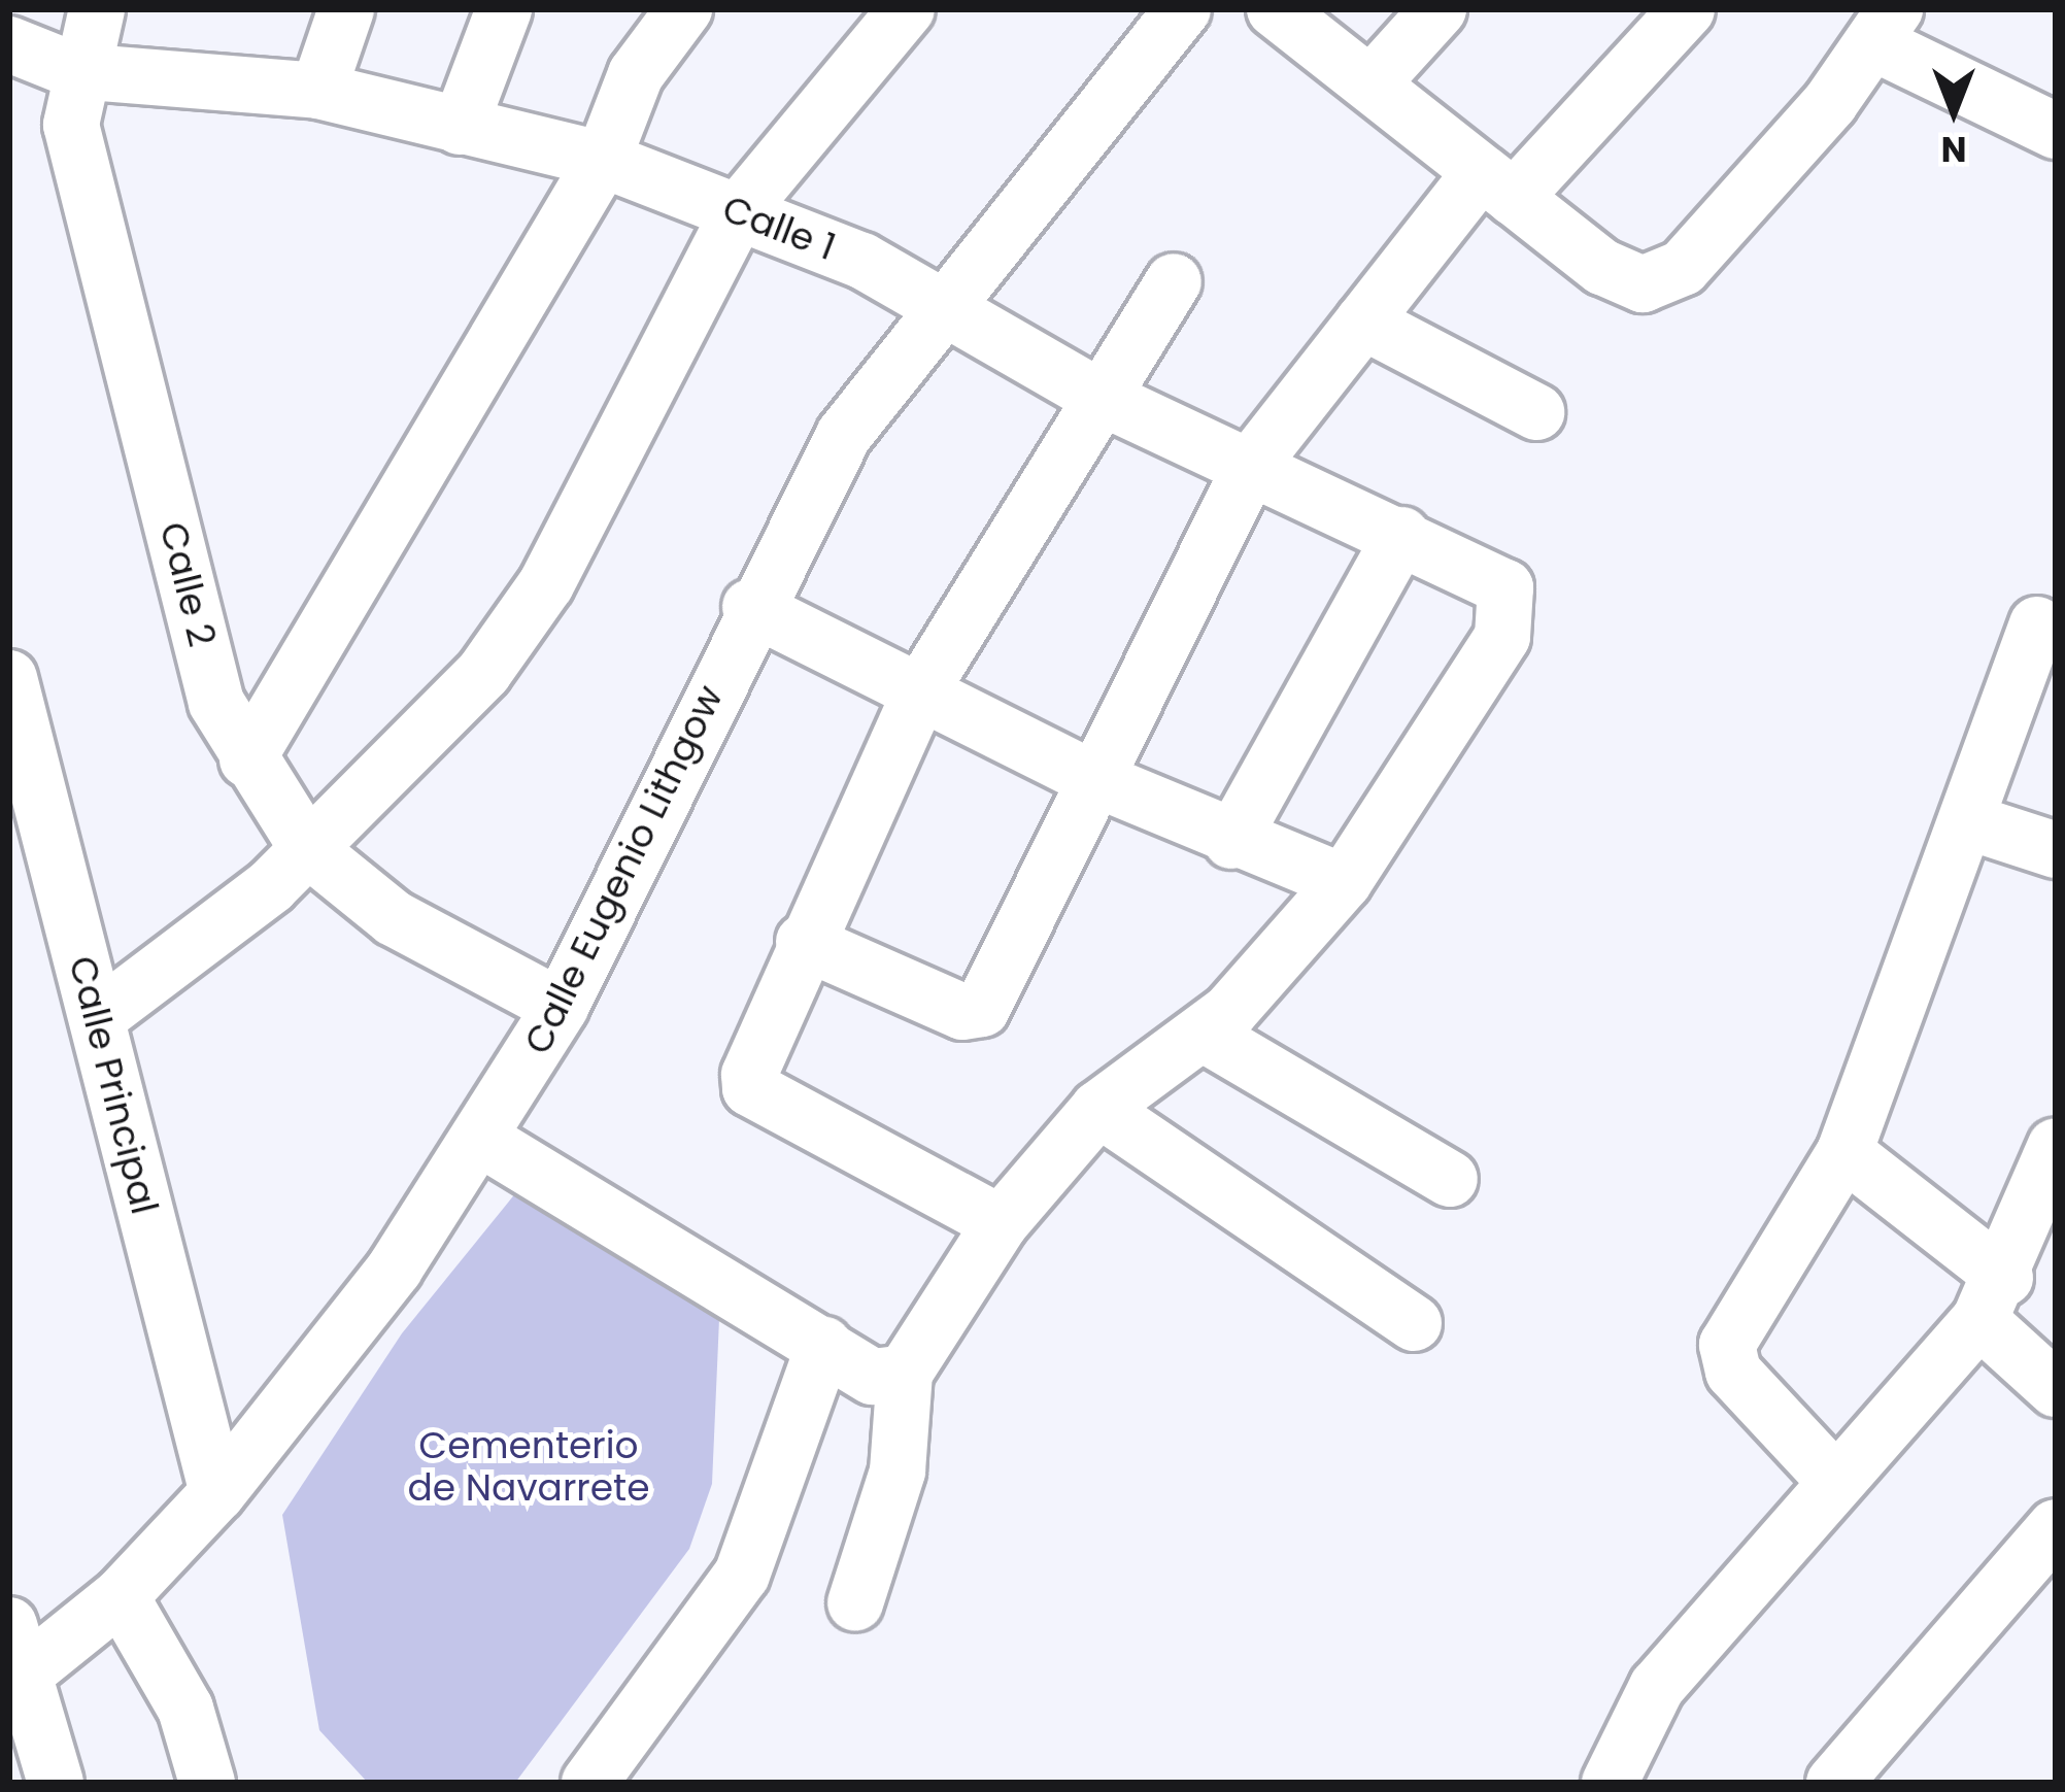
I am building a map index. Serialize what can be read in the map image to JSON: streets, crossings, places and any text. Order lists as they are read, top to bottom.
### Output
{
  "streets": {
    "street": [
      "Calle 1",
      "Calle 2",
      "Calle Eugenio Lithgow",
      "Calle Principal"
    ]
  },
  "crossings": [
    ["Calle 1", "Calle 2"],
    ["Calle 1", "Calle Eugenio Lithgow"],
    ["Calle 2", "Calle Eugenio Lithgow"],
    ["Calle Eugenio Lithgow", "Calle Principal"]
  ],
  "parks": ["Cementerio de Navarrete"],
  "north": "bottom"
}
